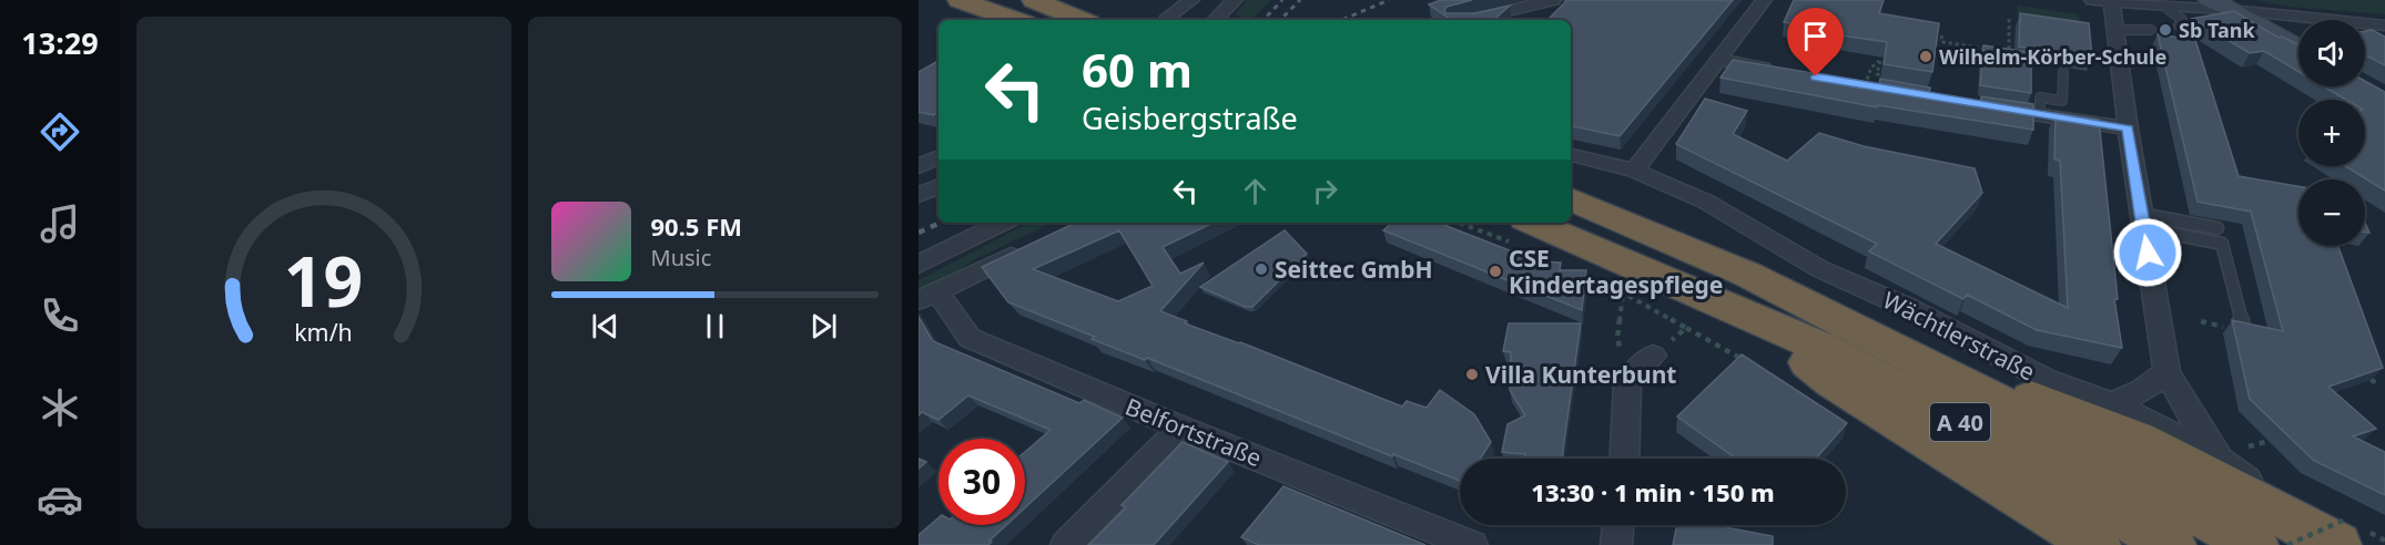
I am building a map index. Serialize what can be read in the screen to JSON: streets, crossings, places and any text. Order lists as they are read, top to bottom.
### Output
{
  "streets": {
    "highway": ["A 40"],
    "street": ["Wächtlerstraße", "Belfortstraße"]
  },
  "places": [
    "Sb Tank",
    "Wilhelm-Körber-Schule",
    "Seittec GmbH",
    "CSE Kindertagespflege",
    "Villa Kunterbunt"
  ],
  "page": {
    "tabs": "13:29",
    "map_buttons": ["+", "−"],
    "turn": ["60 m", "Geisbergstraße"],
    "song": ["90.5 FM", "Music"],
    "limit": "30",
    "trip": "13:30 · 1 min · 150 m",
    "gauge": ["19", "km/h"]
  }
}
